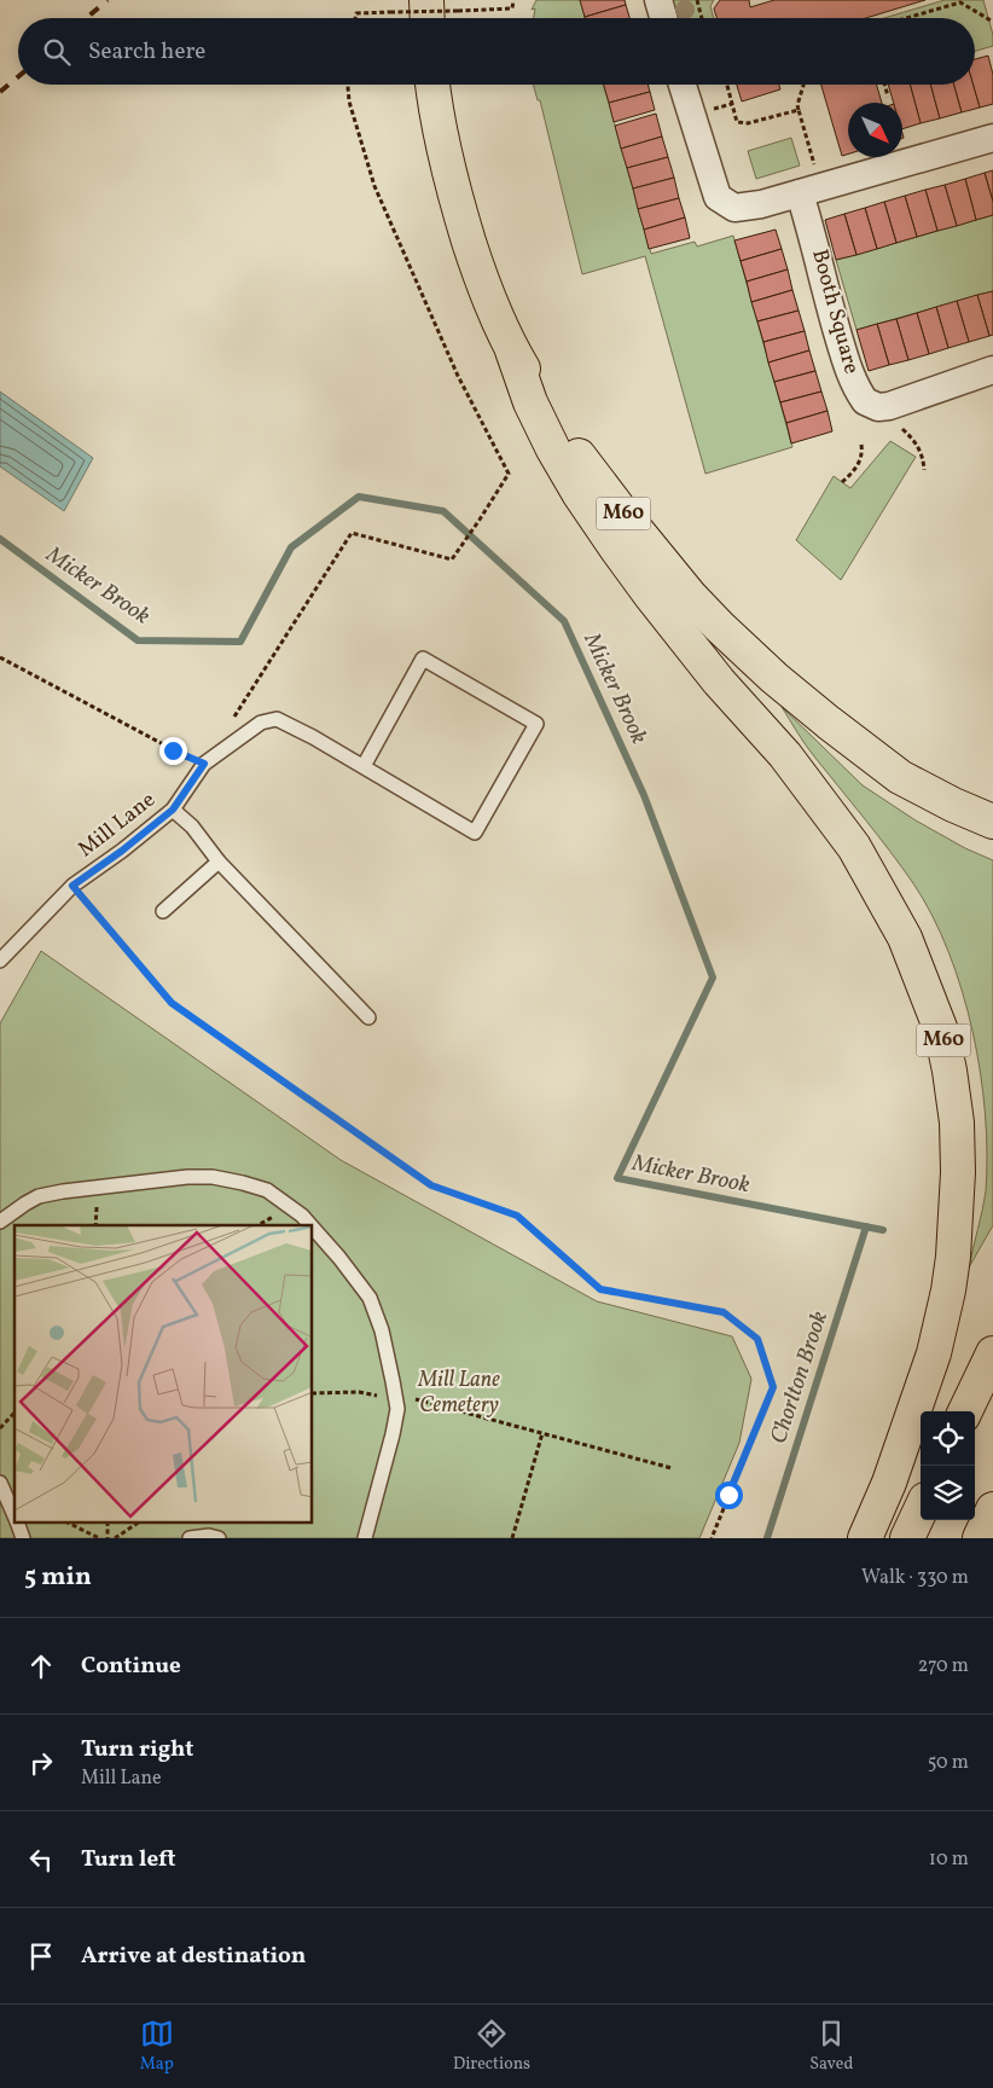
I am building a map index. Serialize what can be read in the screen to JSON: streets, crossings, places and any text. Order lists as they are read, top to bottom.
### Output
{
  "streets": {
    "highway": ["M60"],
    "street": ["Booth Square"],
    "lane": ["Mill Lane"]
  },
  "water": ["Micker Brook", "Chorlton Brook"],
  "parks": ["Mill Lane Cemetery"],
  "north": "bottom right",
  "page": {
    "search": "Search here",
    "heading": ["5 min", "Walk · 330 m"],
    "list": [
      ["Continue", "270 m"],
      ["Turn right", "Mill Lane", "50 m"],
      ["Turn left", "10 m"],
      "Arrive at destination"
    ],
    "nav": ["Map", "Directions", "Saved"]
  }
}
